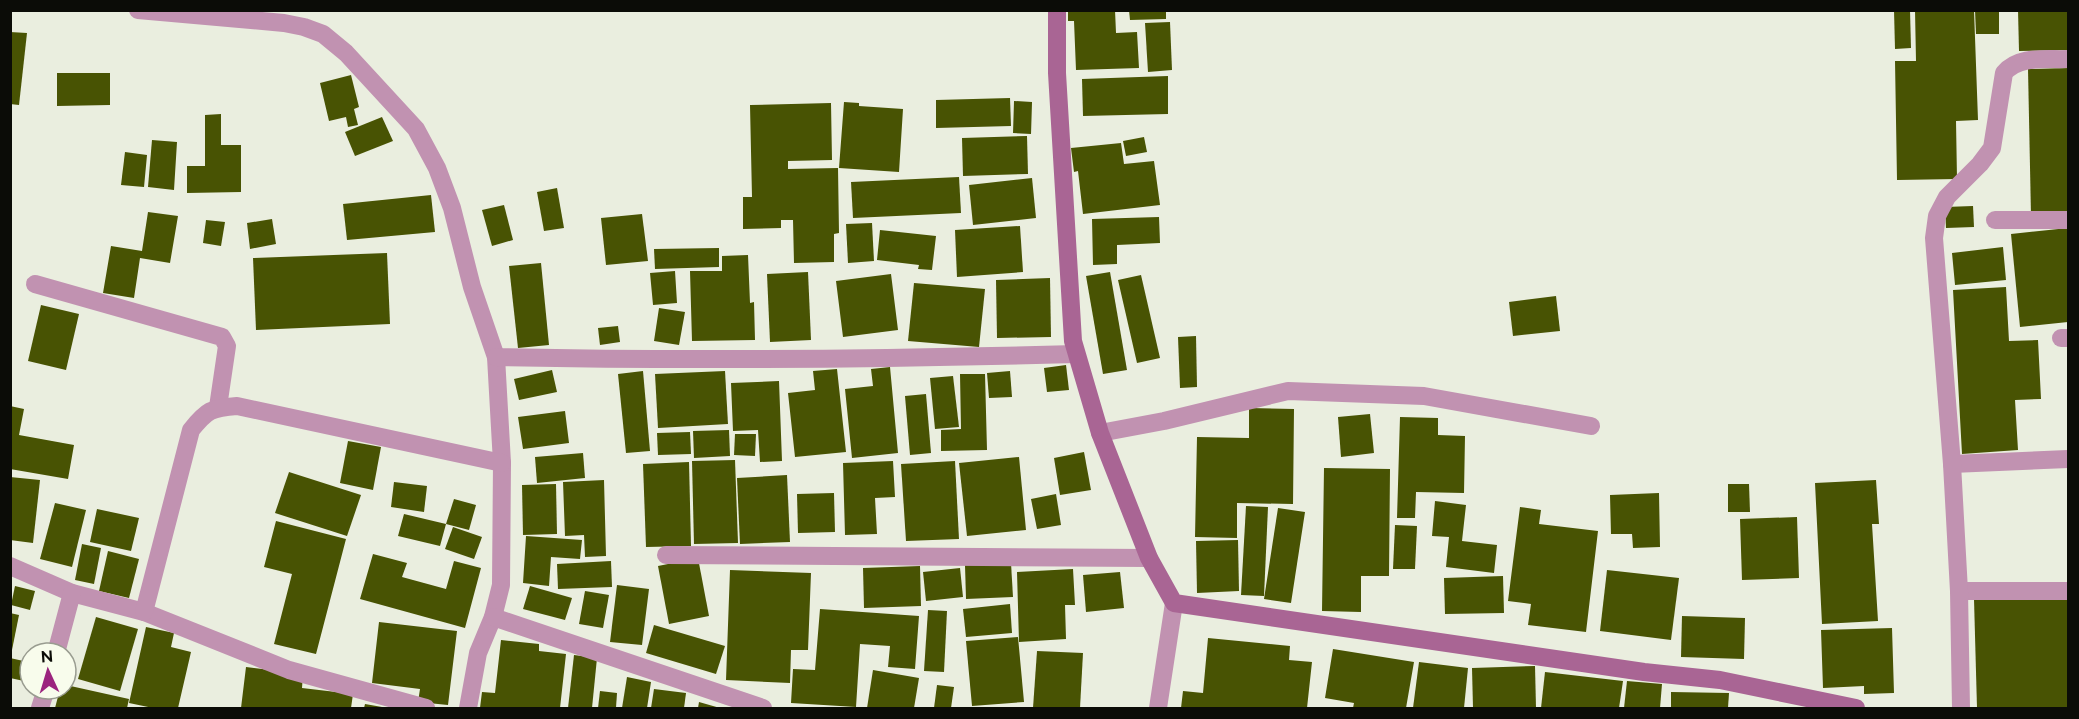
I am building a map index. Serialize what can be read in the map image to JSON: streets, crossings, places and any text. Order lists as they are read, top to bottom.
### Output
{
  "north": "top"
}
